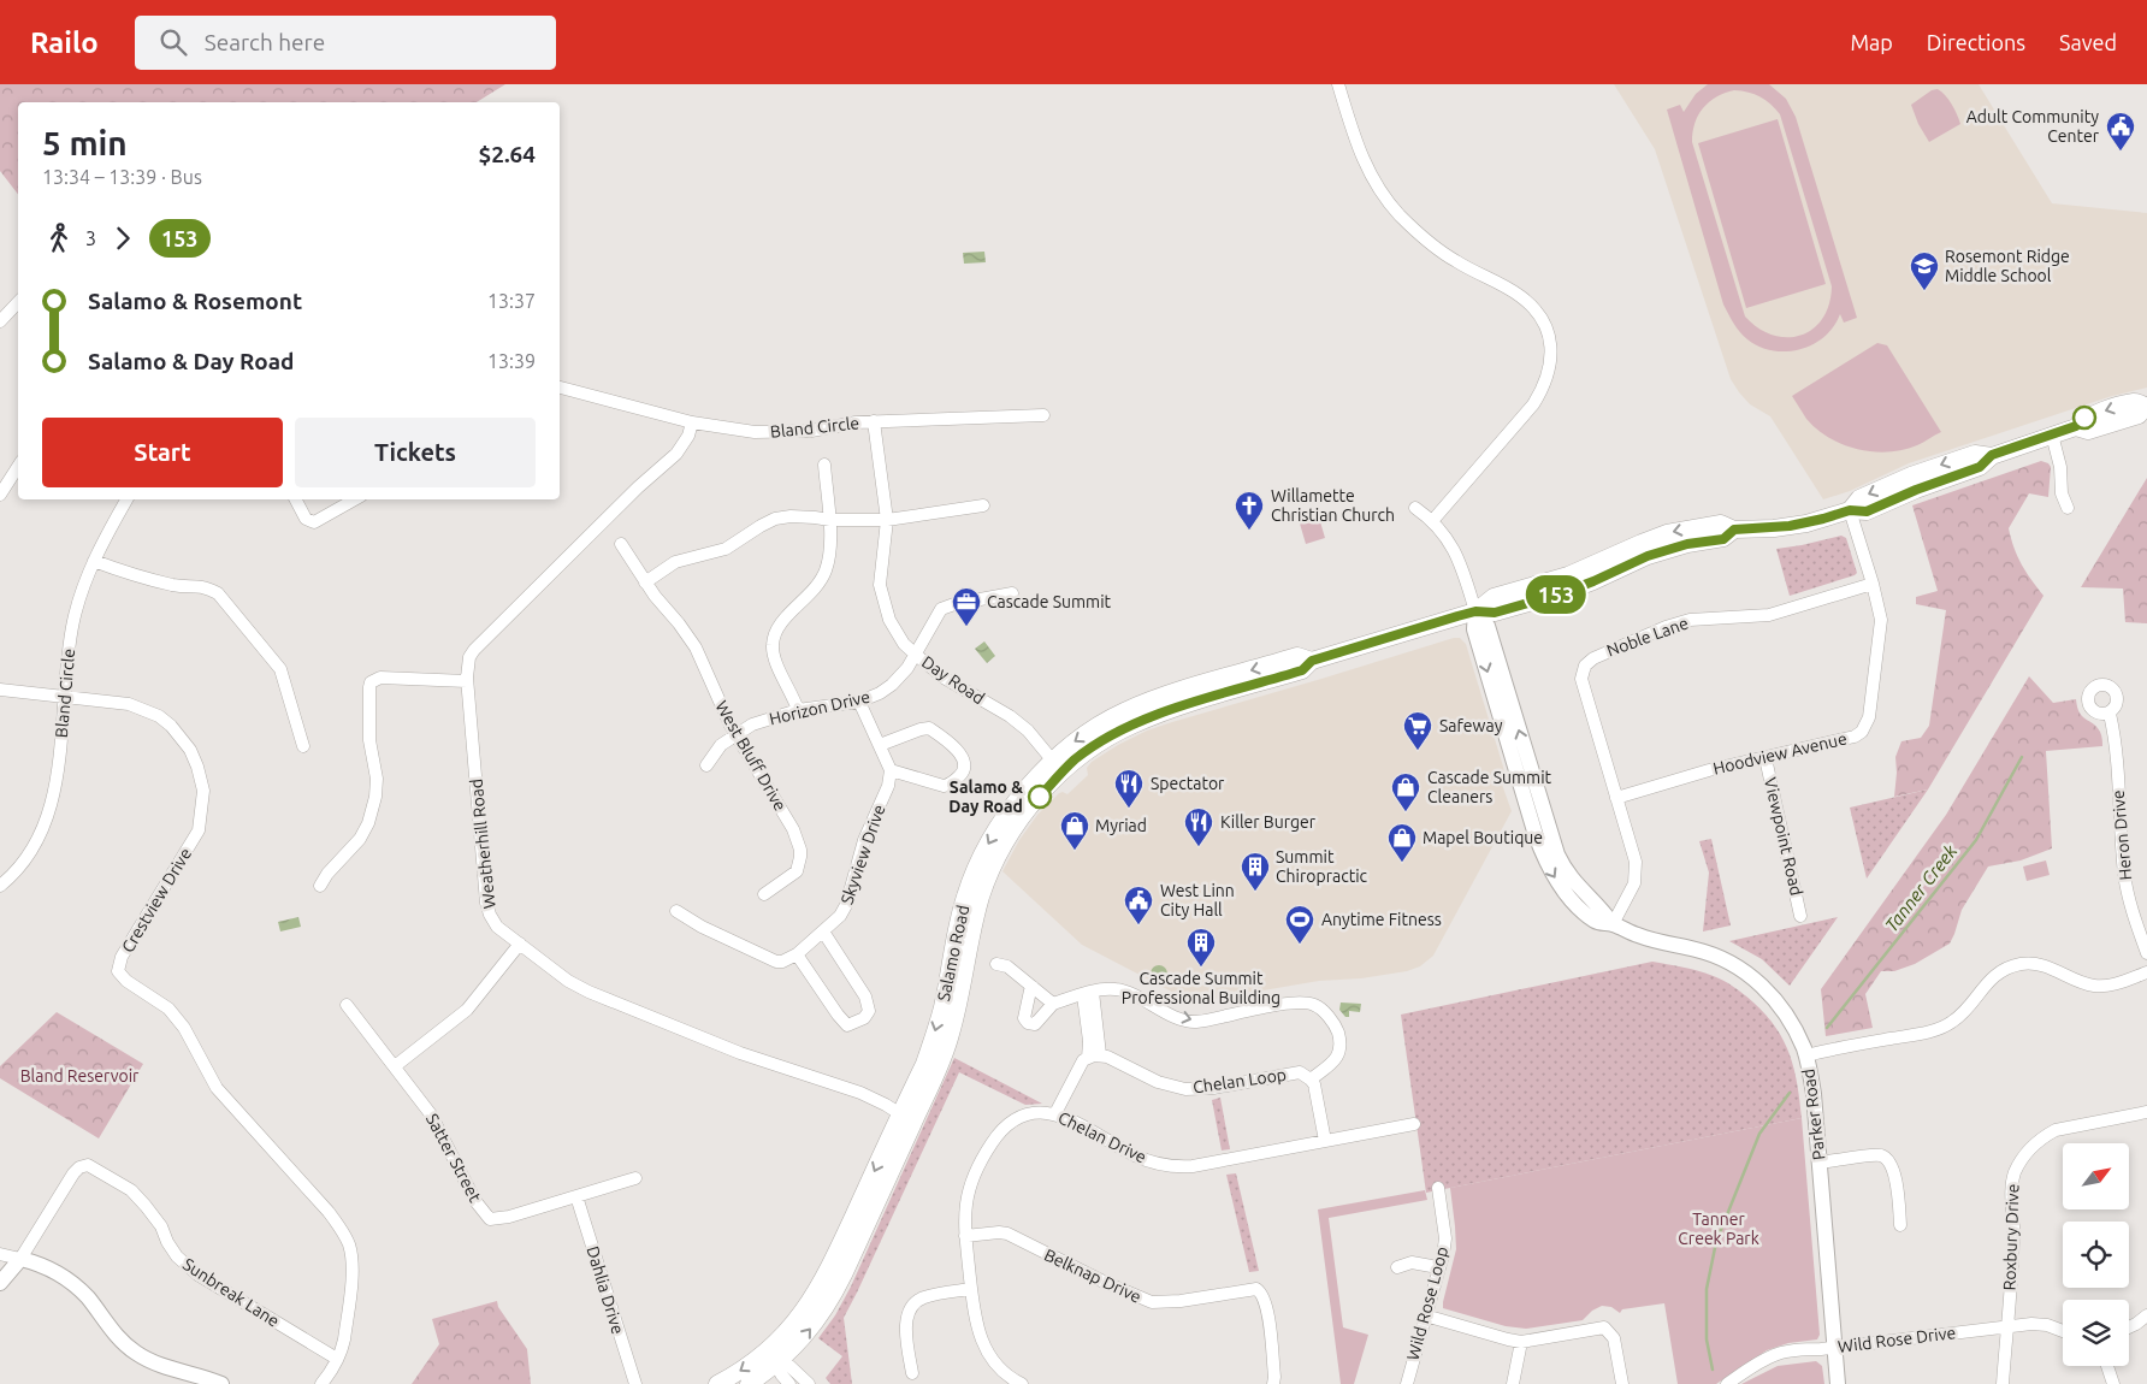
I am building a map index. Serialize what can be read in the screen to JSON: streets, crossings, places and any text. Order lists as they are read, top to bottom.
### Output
{
  "streets": {
    "main road": ["Salamo Road"],
    "street": [
      "Bland Circle",
      "Noble Lane",
      "Day Road",
      "Horizon Drive",
      "Hoodview Avenue",
      "West Bluff Drive",
      "Heron Drive",
      "Viewpoint Road",
      "Weatherhill Road",
      "Skyview Drive",
      "Crestview Drive",
      "Chelan Loop",
      "Parker Road",
      "Chelan Drive",
      "Satter Street",
      "Roxbury Drive",
      "Belknap Drive",
      "Dahlia Drive",
      "Sunbreak Lane",
      "Wild Rose Loop",
      "Wild Rose Drive"
    ]
  },
  "crossings": [
    ["Bland Circle", "Day Road"],
    ["Bland Circle", "Weatherhill Road"],
    ["Bland Circle", "Crestview Drive"],
    ["Noble Lane", "Hoodview Avenue"],
    ["Noble Lane", "Parker Road"],
    ["Day Road", "Horizon Drive"],
    ["Day Road", "Salamo Road"],
    ["Horizon Drive", "West Bluff Drive"],
    ["Hoodview Avenue", "Viewpoint Road"],
    ["Hoodview Avenue", "Salamo Road"],
    ["Weatherhill Road", "Salamo Road"],
    ["Crestview Drive", "Sunbreak Lane"],
    ["Salamo Road", "Parker Road"],
    ["Chelan Loop", "Chelan Drive"],
    ["Parker Road", "Wild Rose Drive"],
    ["Chelan Drive", "Belknap Drive"],
    ["Satter Street", "Dahlia Drive"],
    ["Roxbury Drive", "Wild Rose Drive"]
  ],
  "water": ["Tanner Creek"],
  "parks": ["Bland Reservoir", "Tanner Creek Park"],
  "places": {
    "public building": ["Adult Community Center", "West Linn City Hall"],
    "school or university": ["Rosemont Ridge Middle School"],
    "church": ["Willamette Christian Church"],
    "office": ["Cascade Summit"],
    "supermarket": ["Safeway"],
    "other": ["Salamo & Day Road"],
    "restaurant": ["Spectator", "Killer Burger"],
    "shop": ["Cascade Summit Cleaners", "Myriad", "Mapel Boutique"],
    "building": ["Summit Chiropractic", "Cascade Summit Professional Building"],
    "sports": ["Anytime Fitness"]
  },
  "lines": ["bus line 153"],
  "north": "top right",
  "page": {
    "header": "Railo",
    "search": "Search here",
    "nav": ["Map", "Directions", "Saved"],
    "on_map": "153",
    "heading": ["5 min", "13:34 – 13:39 · Bus", "$2.64"],
    "legs": ["3", "153"],
    "list": [
      {
        "name": "Salamo & Rosemont",
        "value": "13:37"
      },
      {
        "name": "Salamo & Day Road",
        "value": "13:39"
      }
    ],
    "buttons": ["Start", "Tickets"]
  }
}
